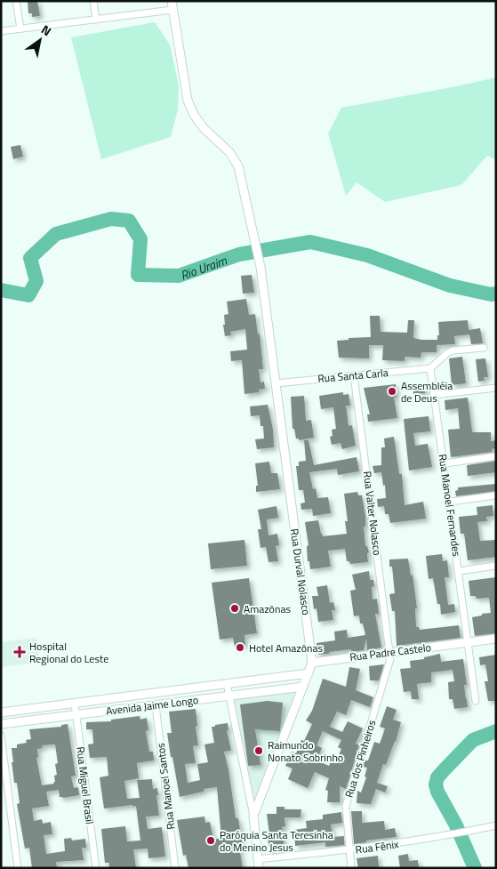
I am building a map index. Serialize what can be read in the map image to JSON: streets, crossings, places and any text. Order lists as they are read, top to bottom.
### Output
{
  "streets": {
    "street": [
      "Rua Santa Carla",
      "Rua Manoel Fernandes",
      "Rua Valter Nolasco",
      "Rua Durval Nolasco",
      "Rua Padre Castelo",
      "Avenida Jaime Longo",
      "Rua dos Pinheiros",
      "Rua Miguel Brasil",
      "Rua Manoel Santos",
      "Rua Fênix"
    ]
  },
  "crossings": [
    ["Rua Santa Carla", "Rua Manoel Fernandes"],
    ["Rua Santa Carla", "Rua Valter Nolasco"],
    ["Rua Santa Carla", "Rua Durval Nolasco"],
    ["Rua Manoel Fernandes", "Rua Padre Castelo"],
    ["Rua Valter Nolasco", "Rua Padre Castelo"],
    ["Rua Valter Nolasco", "Rua dos Pinheiros"],
    ["Rua Durval Nolasco", "Rua Padre Castelo"],
    ["Rua Durval Nolasco", "Avenida Jaime Longo"],
    ["Rua Durval Nolasco", "Rua Fênix"],
    ["Rua Padre Castelo", "Rua dos Pinheiros"],
    ["Avenida Jaime Longo", "Rua Miguel Brasil"],
    ["Avenida Jaime Longo", "Rua Manoel Santos"],
    ["Rua dos Pinheiros", "Rua Fênix"]
  ],
  "water": ["Rio Uraim"],
  "places": {
    "other": [
      "Assembléia de Deus",
      "Amazônas",
      "Hotel Amazônas",
      "Raimundo Nonato Sobrinho",
      "Paróquia Santa Teresinha do Menino Jesus"
    ],
    "health": ["Hospital Regional do Leste"]
  },
  "north": "top right"
}
